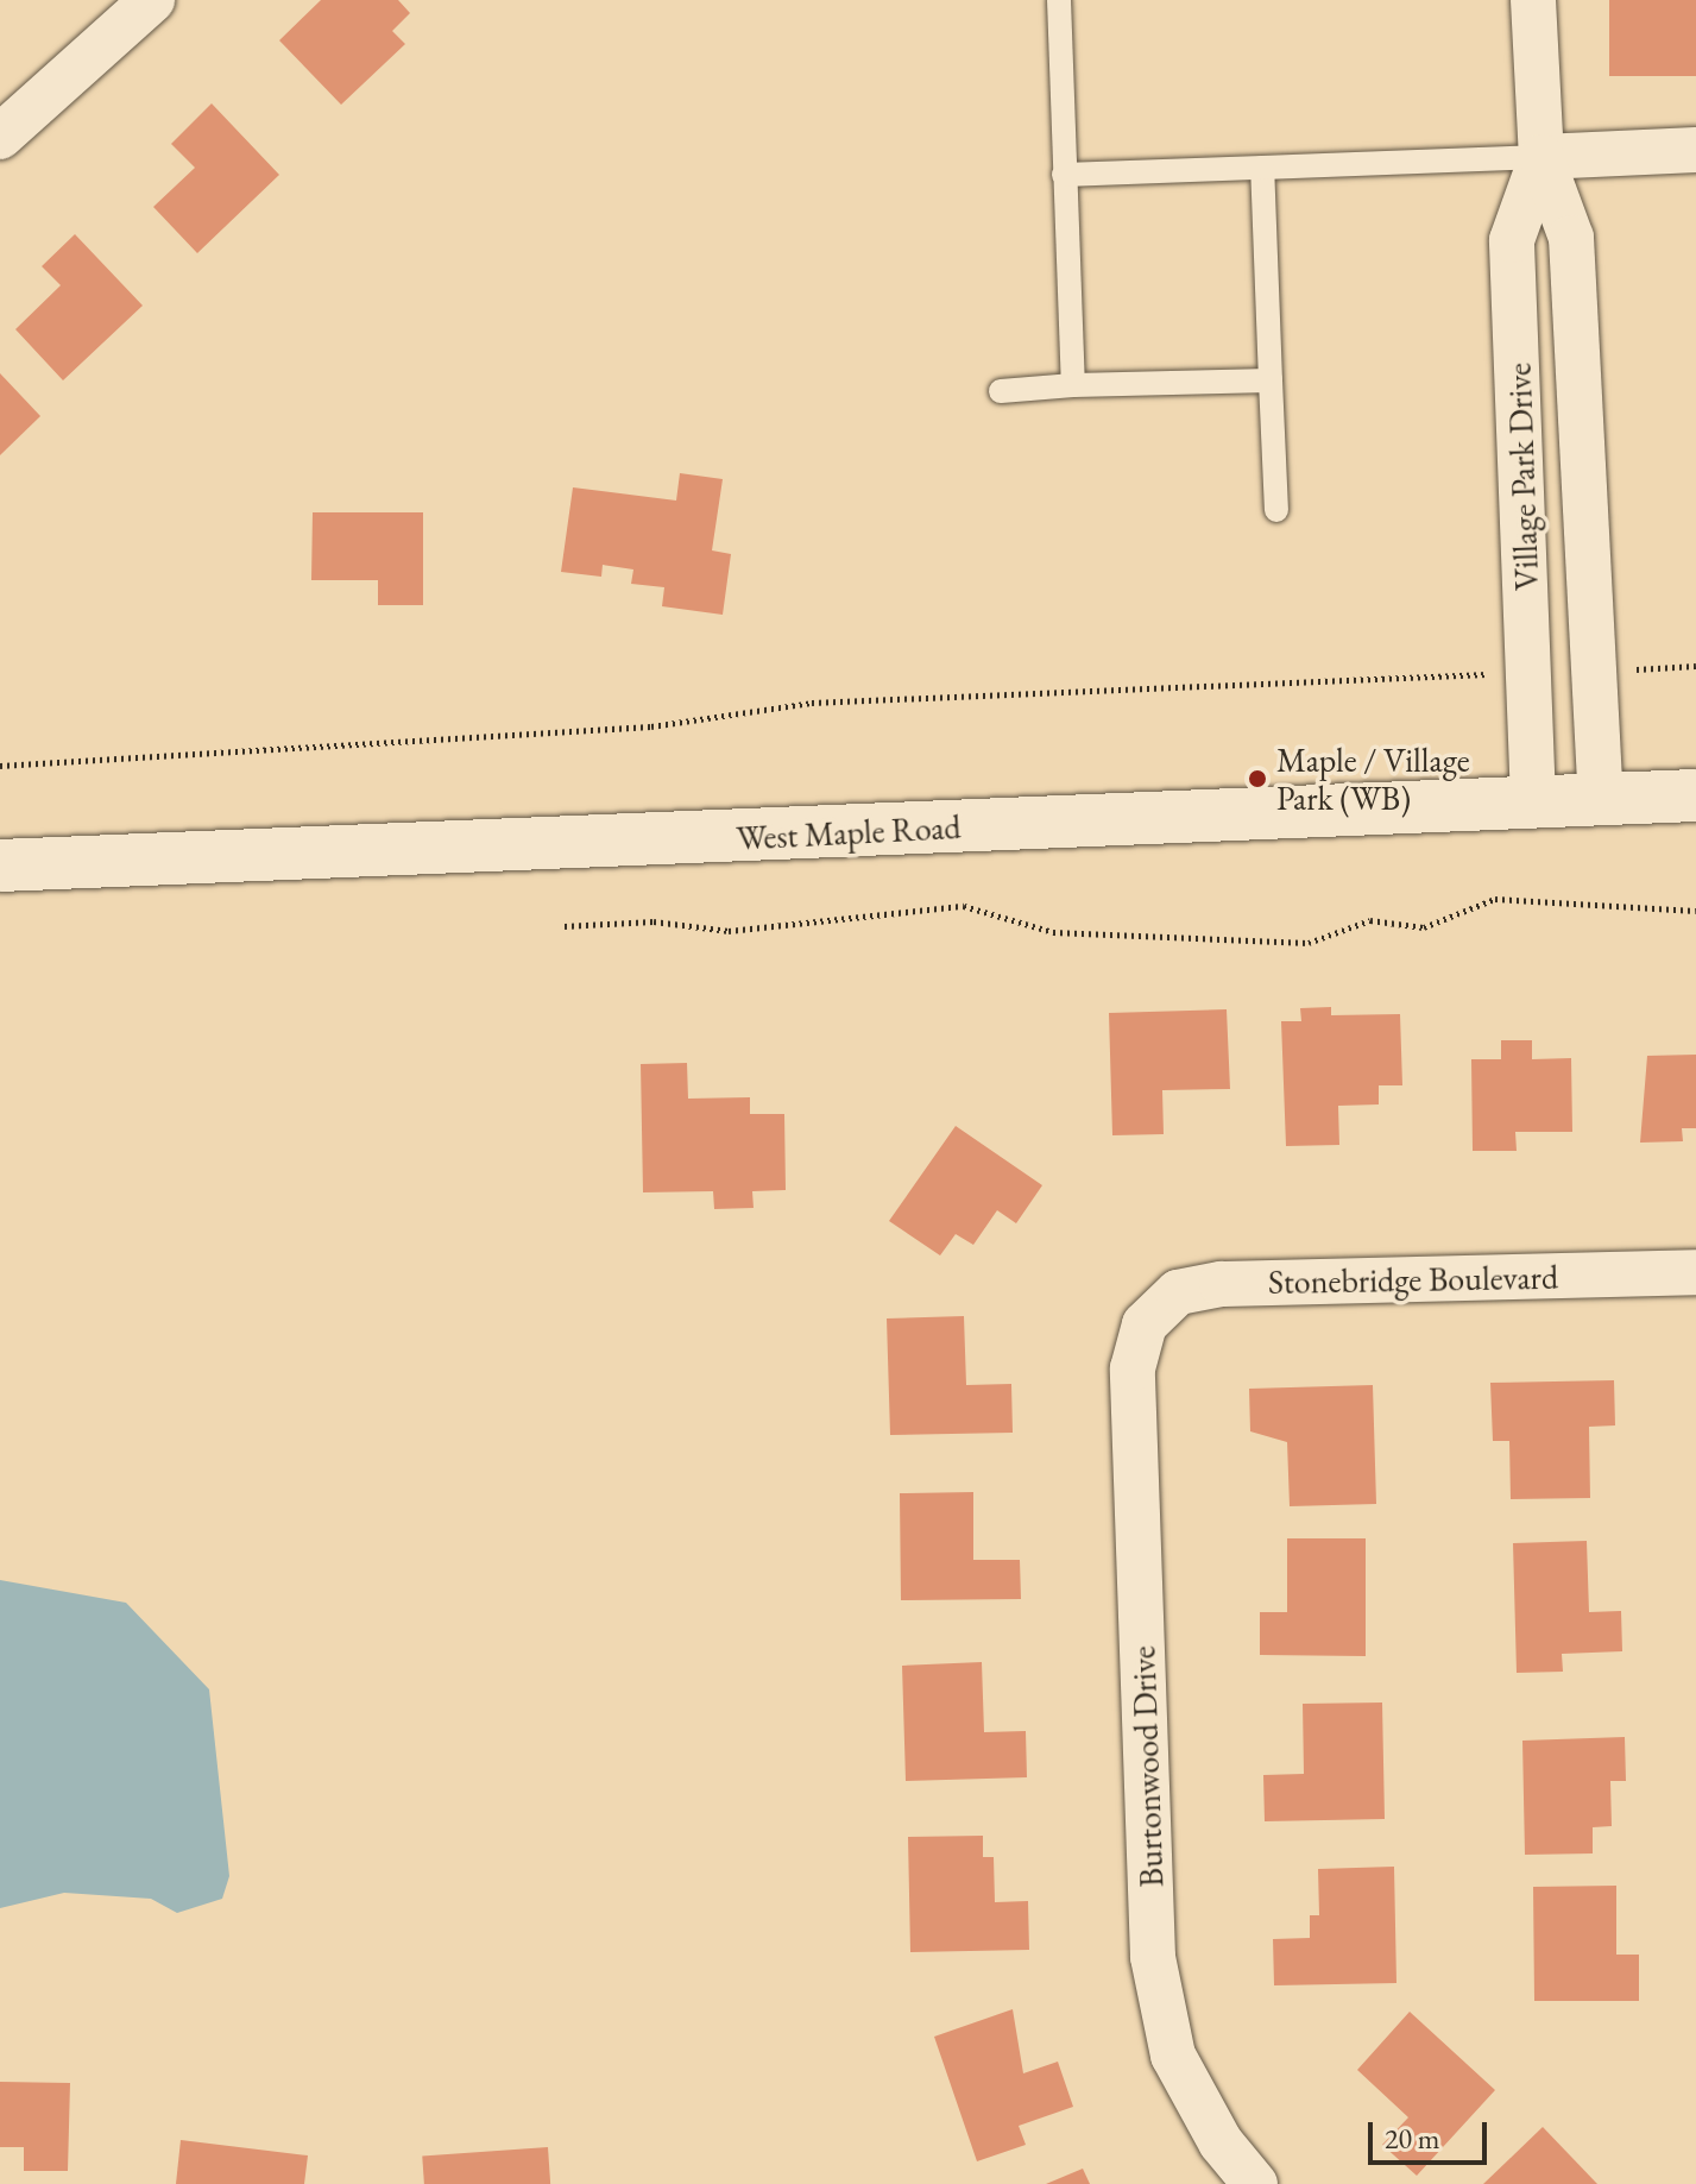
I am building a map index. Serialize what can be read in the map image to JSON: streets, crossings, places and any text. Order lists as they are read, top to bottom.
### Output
{
  "streets": {
    "main road": ["West Maple Road"],
    "street": ["Village Park Drive", "Stonebridge Boulevard", "Burtonwood Drive"]
  },
  "crossings": [
    ["Village Park Drive", "West Maple Road"],
    ["Stonebridge Boulevard", "Burtonwood Drive"]
  ],
  "places": ["Maple / Village Park (WB)"],
  "scale_bar": "20 m"
}
